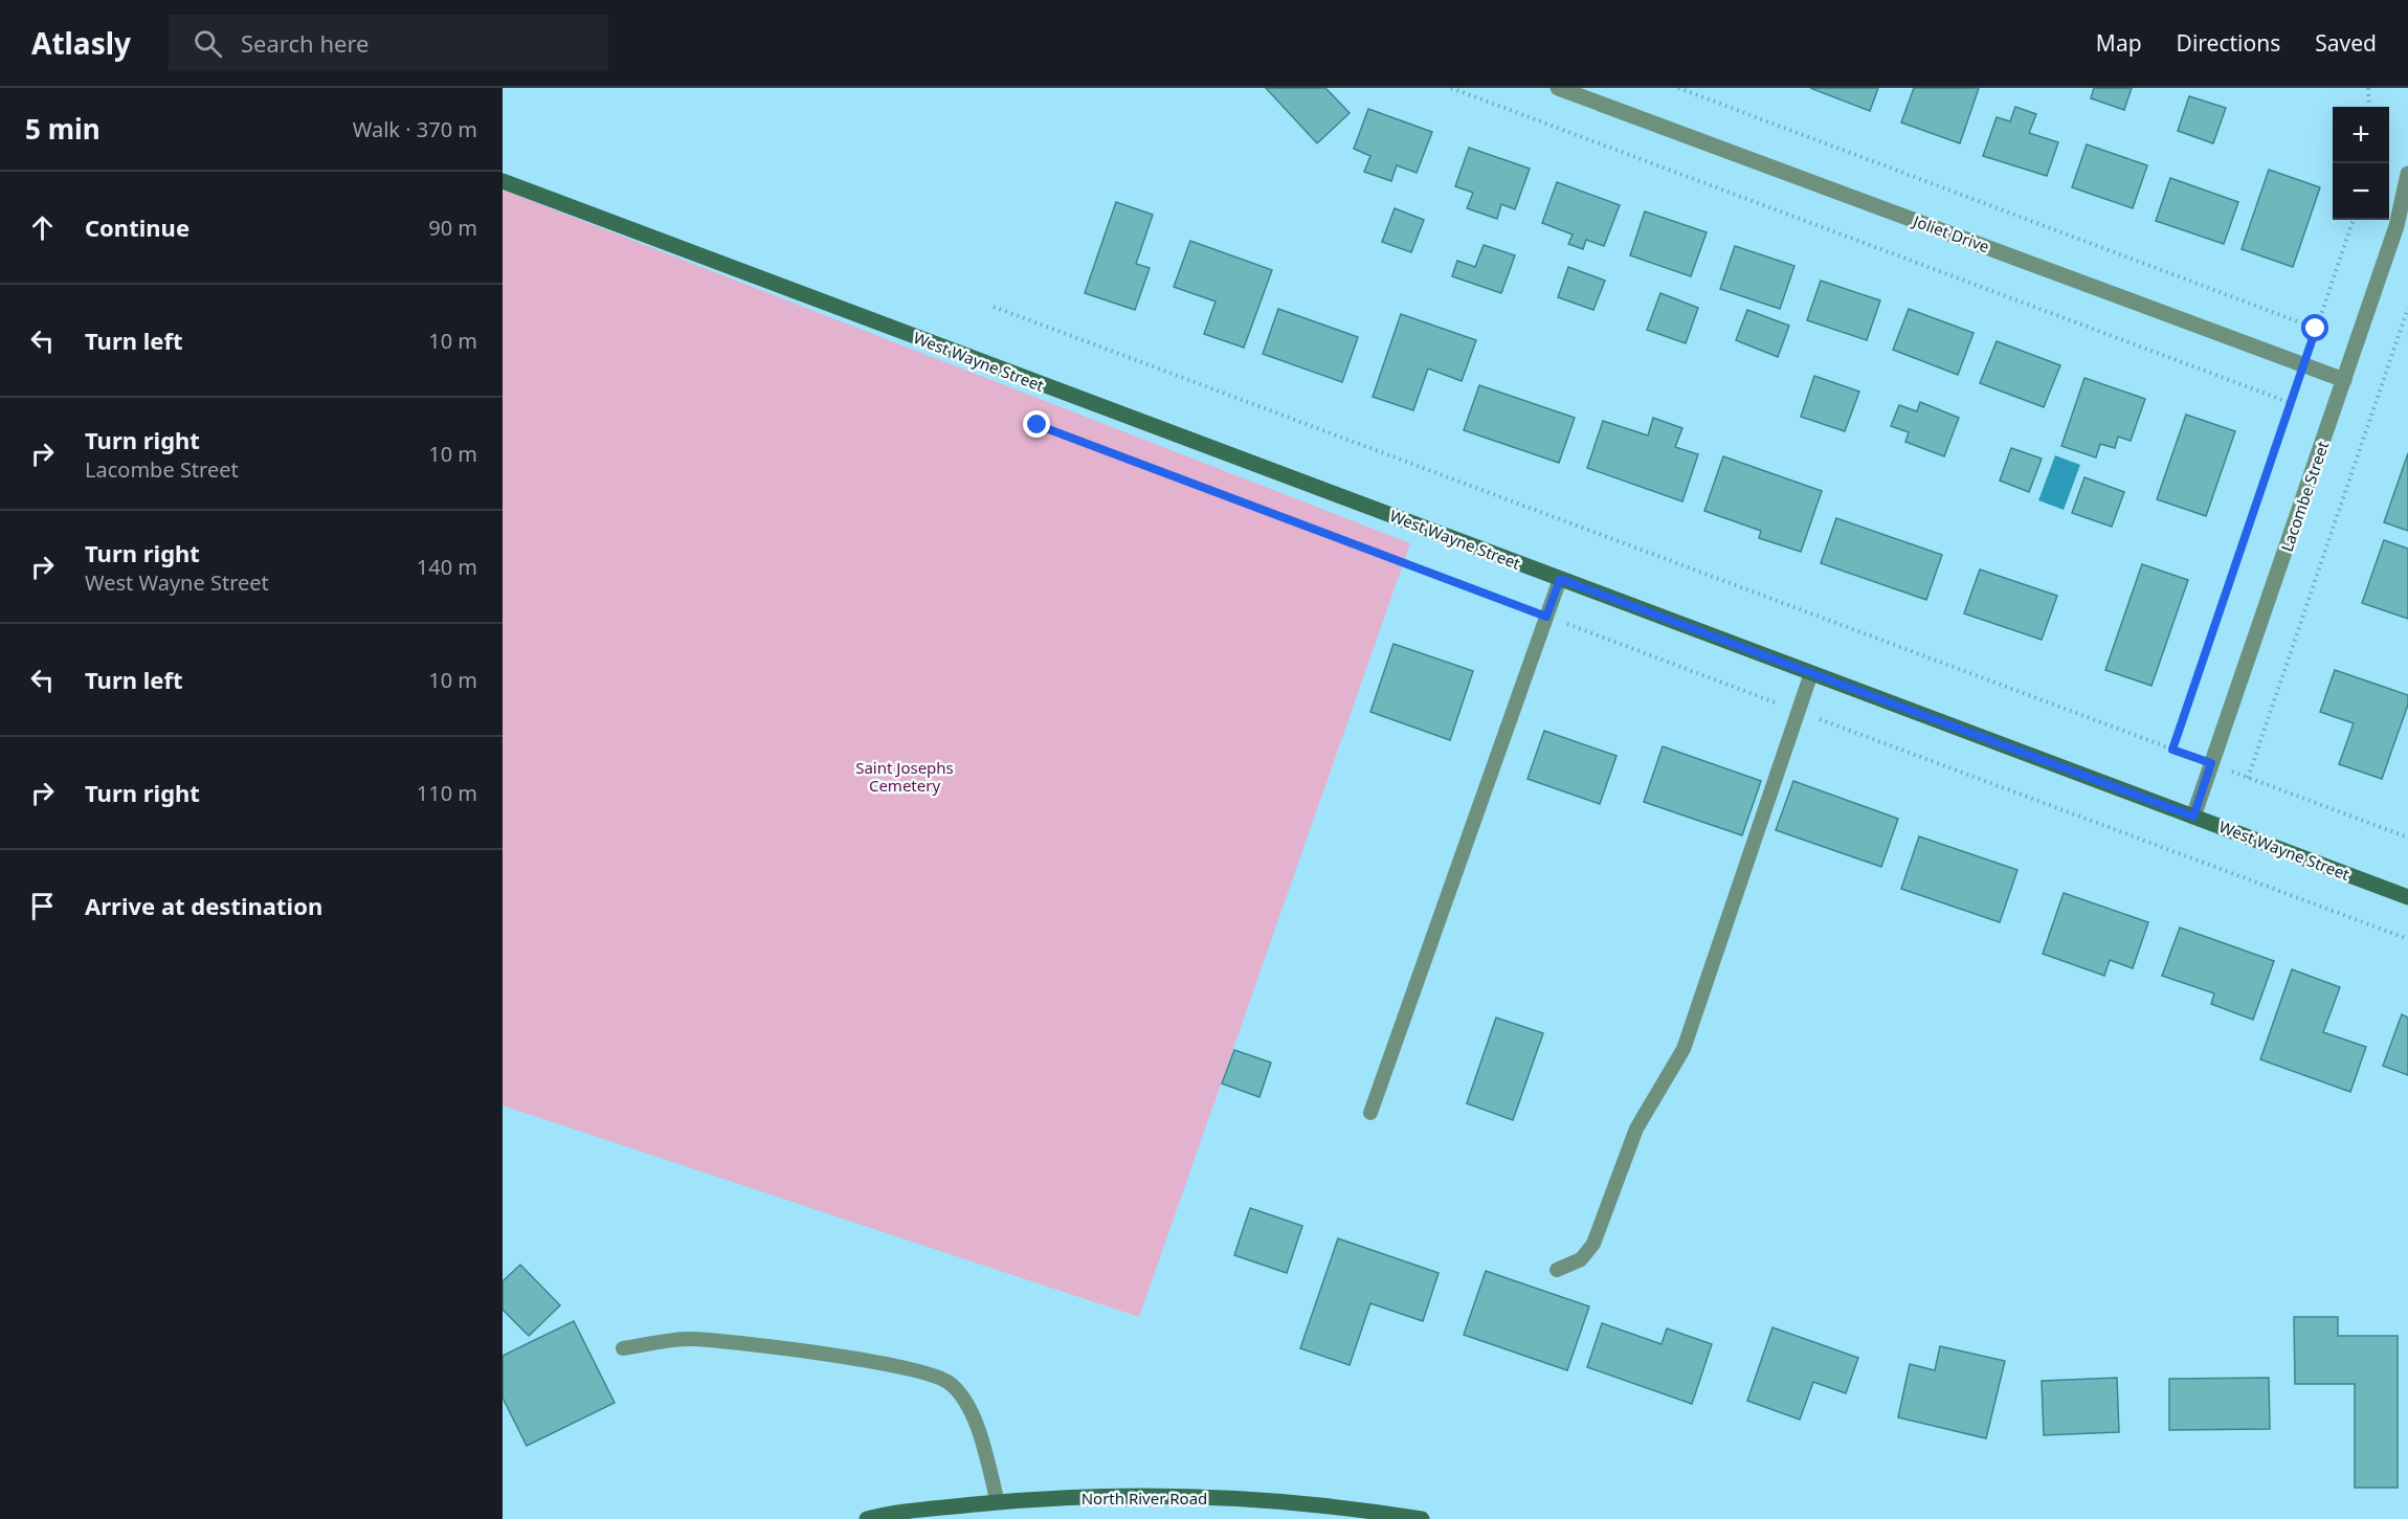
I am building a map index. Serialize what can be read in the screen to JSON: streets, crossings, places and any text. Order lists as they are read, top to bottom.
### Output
{
  "streets": {
    "street": [
      "Joliet Drive",
      "West Wayne Street",
      "Lacombe Street",
      "North River Road"
    ]
  },
  "crossings": [
    ["Joliet Drive", "Lacombe Street"],
    ["West Wayne Street", "Lacombe Street"]
  ],
  "parks": ["Saint Josephs Cemetery"],
  "page": {
    "header": "Atlasly",
    "search": "Search here",
    "nav": ["Map", "Directions", "Saved"],
    "heading": ["5 min", "Walk · 370 m"],
    "map_buttons": ["+", "−"],
    "list": [
      ["Continue", "90 m"],
      ["Turn left", "10 m"],
      ["Turn right", "Lacombe Street", "10 m"],
      ["Turn right", "West Wayne Street", "140 m"],
      ["Turn left", "10 m"],
      ["Turn right", "110 m"],
      "Arrive at destination"
    ]
  }
}
